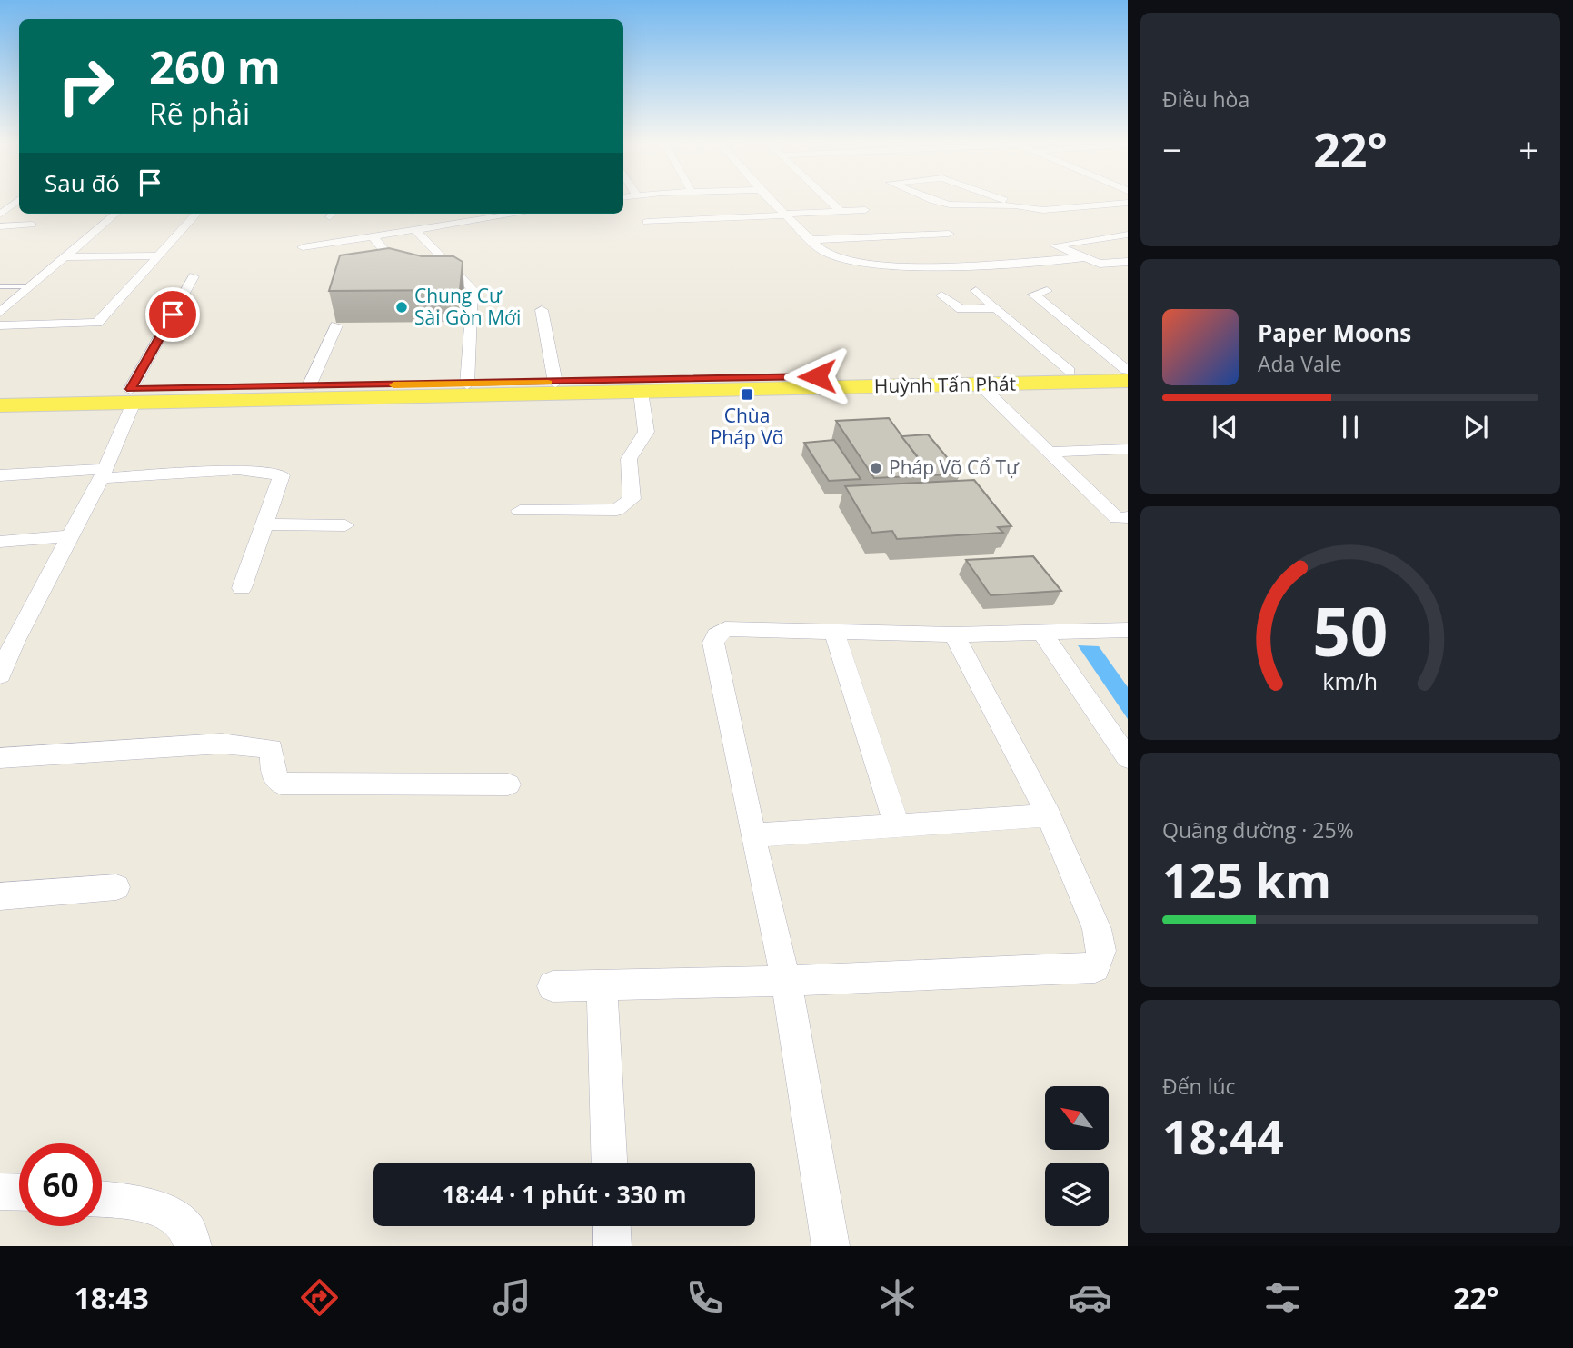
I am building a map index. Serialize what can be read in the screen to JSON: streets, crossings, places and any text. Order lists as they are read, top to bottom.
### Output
{
  "streets": {
    "main road": ["Huỳnh Tấn Phát"]
  },
  "places": {
    "other": ["Chung Cư Sài Gòn Mới", "Pháp Võ Cổ Tự"],
    "transit": ["Chùa Pháp Võ"]
  },
  "north": "top left",
  "page": {
    "tile": [
      "Điều hòa",
      ["Quãng đường · 25%", "125 km"],
      ["Đến lúc", "18:44"]
    ],
    "turn": ["260 m", "Rẽ phải"],
    "heat": ["−", "22°", "+"],
    "then": "Sau đó",
    "song": ["Paper Moons", "Ada Vale"],
    "limit": "60",
    "trip": "18:44 · 1 phút · 330 m",
    "tabs": ["18:43", "22°"],
    "gauge": ["50", "km/h"]
  }
}
